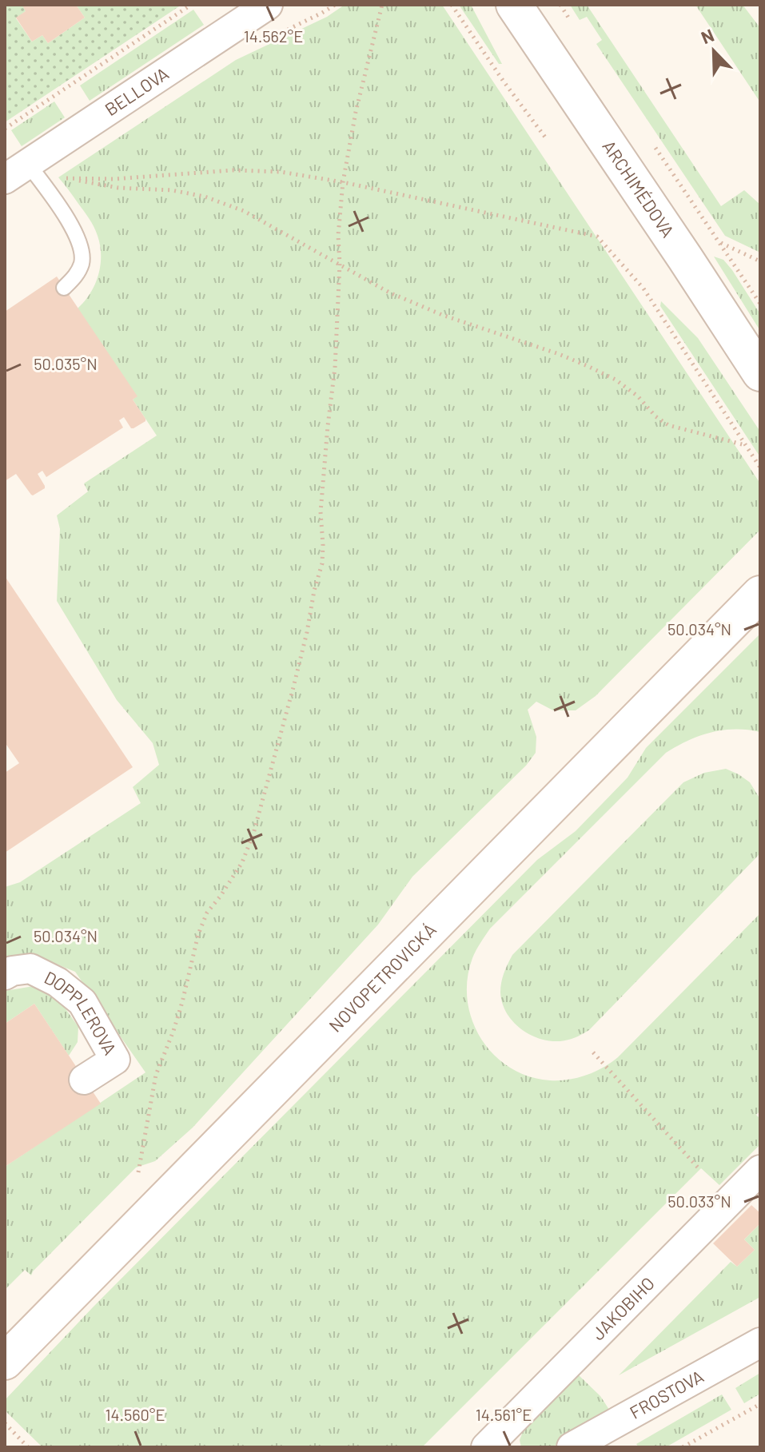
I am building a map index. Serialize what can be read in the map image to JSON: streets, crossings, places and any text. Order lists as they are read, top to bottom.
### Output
{
  "streets": {
    "main road": ["ARCHIMÉDOVA", "NOVOPETROVICKÁ"],
    "street": [
      "BELLOVA",
      "DOPPLEROVA",
      "JAKOBIHO",
      "FROSTOVA"
    ]
  },
  "north": "top left",
  "coordinates": [
    "14.562°E",
    "50.035°N",
    "50.034°N",
    "50.033°N",
    "14.560°E",
    "14.561°E"
  ]
}
